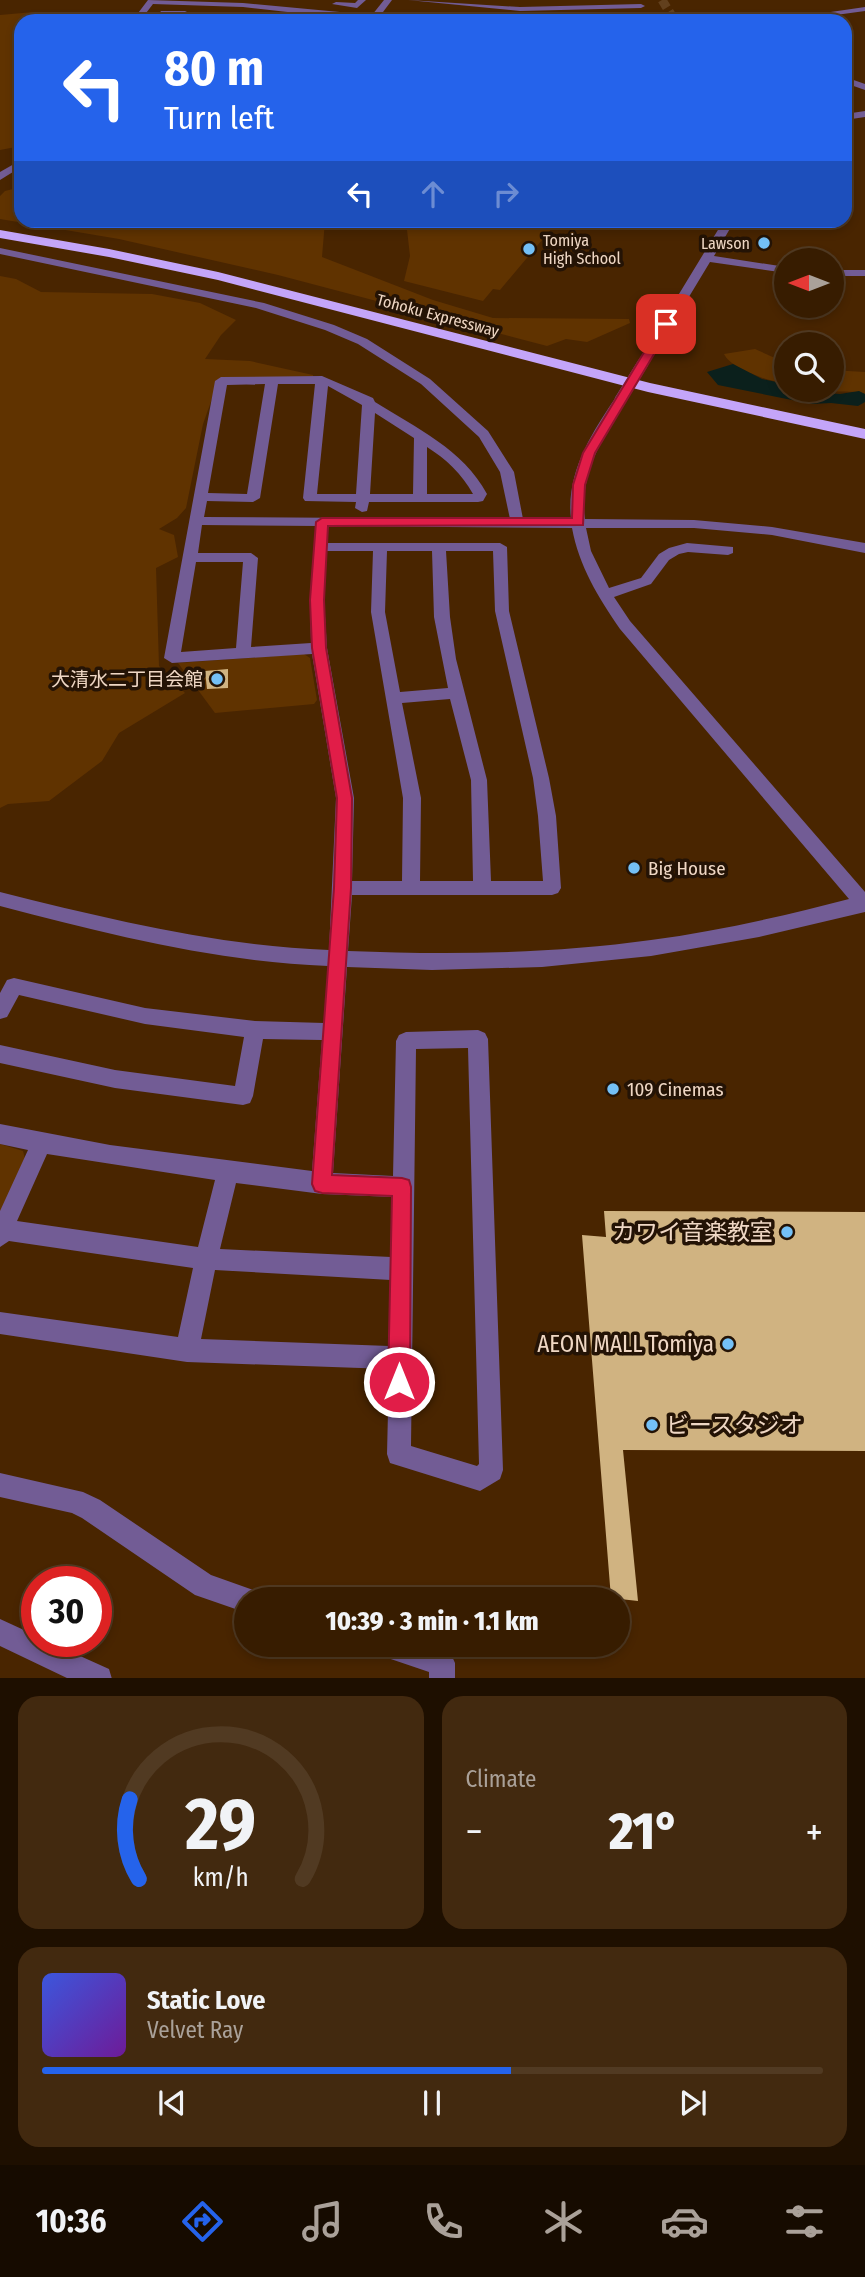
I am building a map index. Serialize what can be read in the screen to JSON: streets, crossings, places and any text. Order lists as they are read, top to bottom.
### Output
{
  "streets": {
    "highway": ["Tohoku Expressway"]
  },
  "places": [
    "Lawson",
    "Tomiya High School",
    "大清水二丁目会館",
    "Big House",
    "109 Cinemas",
    "カワイ音楽教室",
    "AEON MALL Tomiya",
    "ビースタジオ"
  ],
  "north": "left",
  "page": {
    "turn": ["80 m", "Turn left"],
    "limit": "30",
    "trip": "10:39 · 3 min · 1.1 km",
    "tile": "Climate",
    "heat": ["−", "21°", "+"],
    "song": ["Static Love", "Velvet Ray"],
    "tabs": "10:36",
    "gauge": ["29", "km/h"]
  }
}
